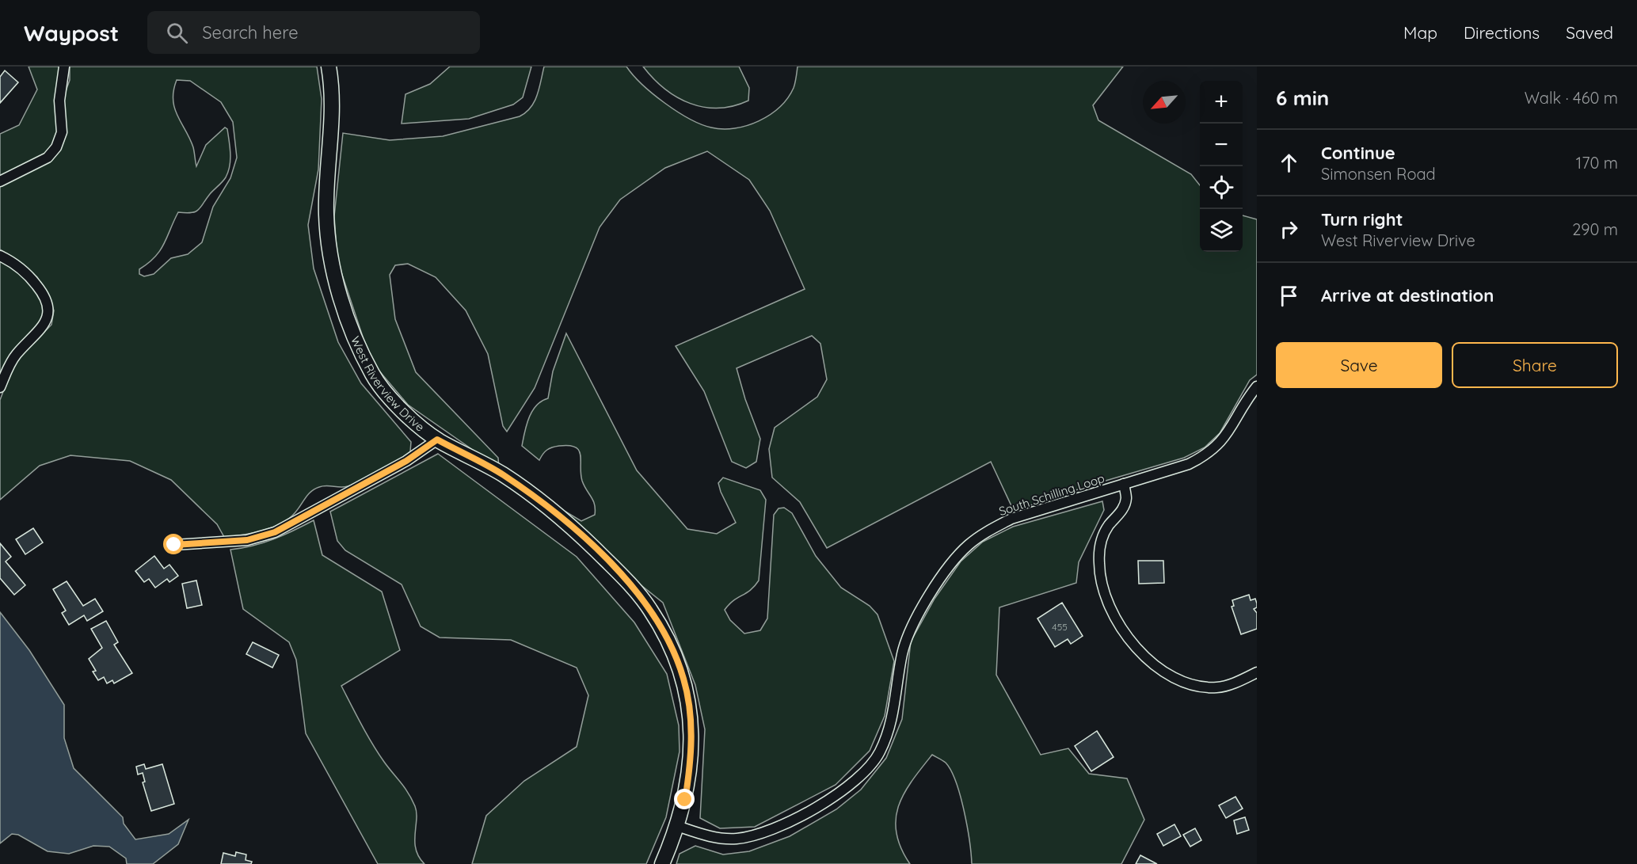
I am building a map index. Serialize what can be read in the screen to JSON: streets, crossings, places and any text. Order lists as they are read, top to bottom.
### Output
{
  "streets": {
    "street": ["West Riverview Drive", "South Schilling Loop"]
  },
  "crossings": [
    ["West Riverview Drive", "South Schilling Loop"]
  ],
  "house_numbers": ["455"],
  "north": "bottom left",
  "page": {
    "header": "Waypost",
    "search": "Search here",
    "nav": ["Map", "Directions", "Saved"],
    "heading": ["6 min", "Walk · 460 m"],
    "map_buttons": ["+", "−"],
    "list": [
      ["Continue", "Simonsen Road", "170 m"],
      ["Turn right", "West Riverview Drive", "290 m"],
      "Arrive at destination"
    ],
    "buttons": ["Save", "Share"]
  }
}
